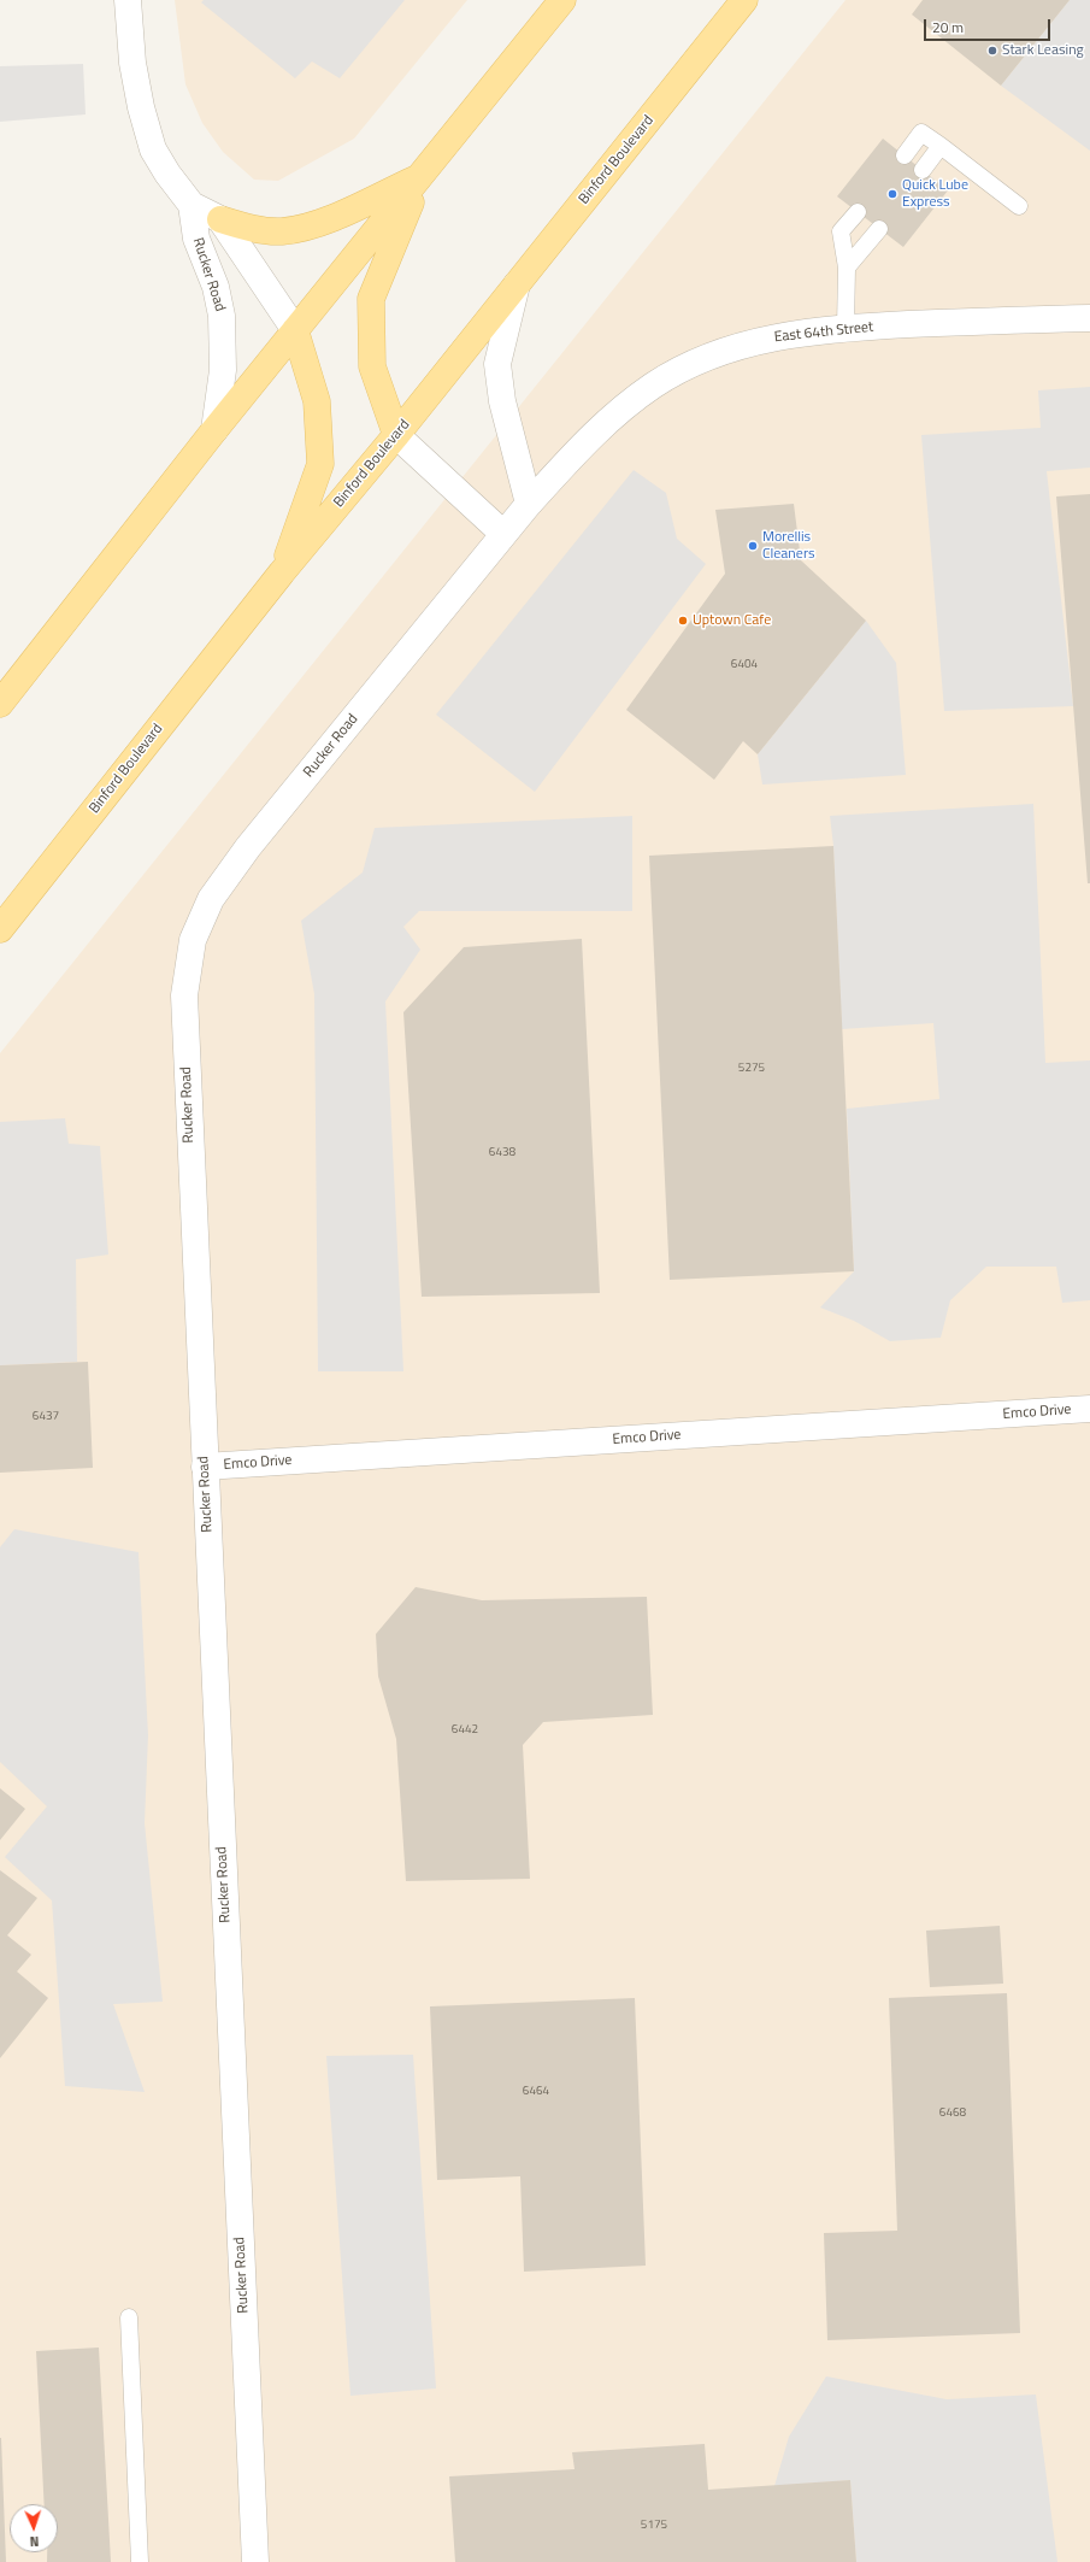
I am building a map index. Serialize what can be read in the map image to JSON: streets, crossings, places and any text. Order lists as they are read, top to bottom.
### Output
{
  "streets": {
    "main road": ["Binford Boulevard"],
    "street": ["Rucker Road", "East 64th Street", "Emco Drive"]
  },
  "crossings": [
    ["Rucker Road", "East 64th Street"],
    ["Rucker Road", "Emco Drive"]
  ],
  "places": [
    "Stark Leasing",
    "Quick Lube Express",
    "Morellis Cleaners",
    "Uptown Cafe"
  ],
  "house_numbers": [
    "6404",
    "5275",
    "6438",
    "6437",
    "6442",
    "6464",
    "6468",
    "5175"
  ],
  "scale_bar": "20 m",
  "north": "bottom"
}
